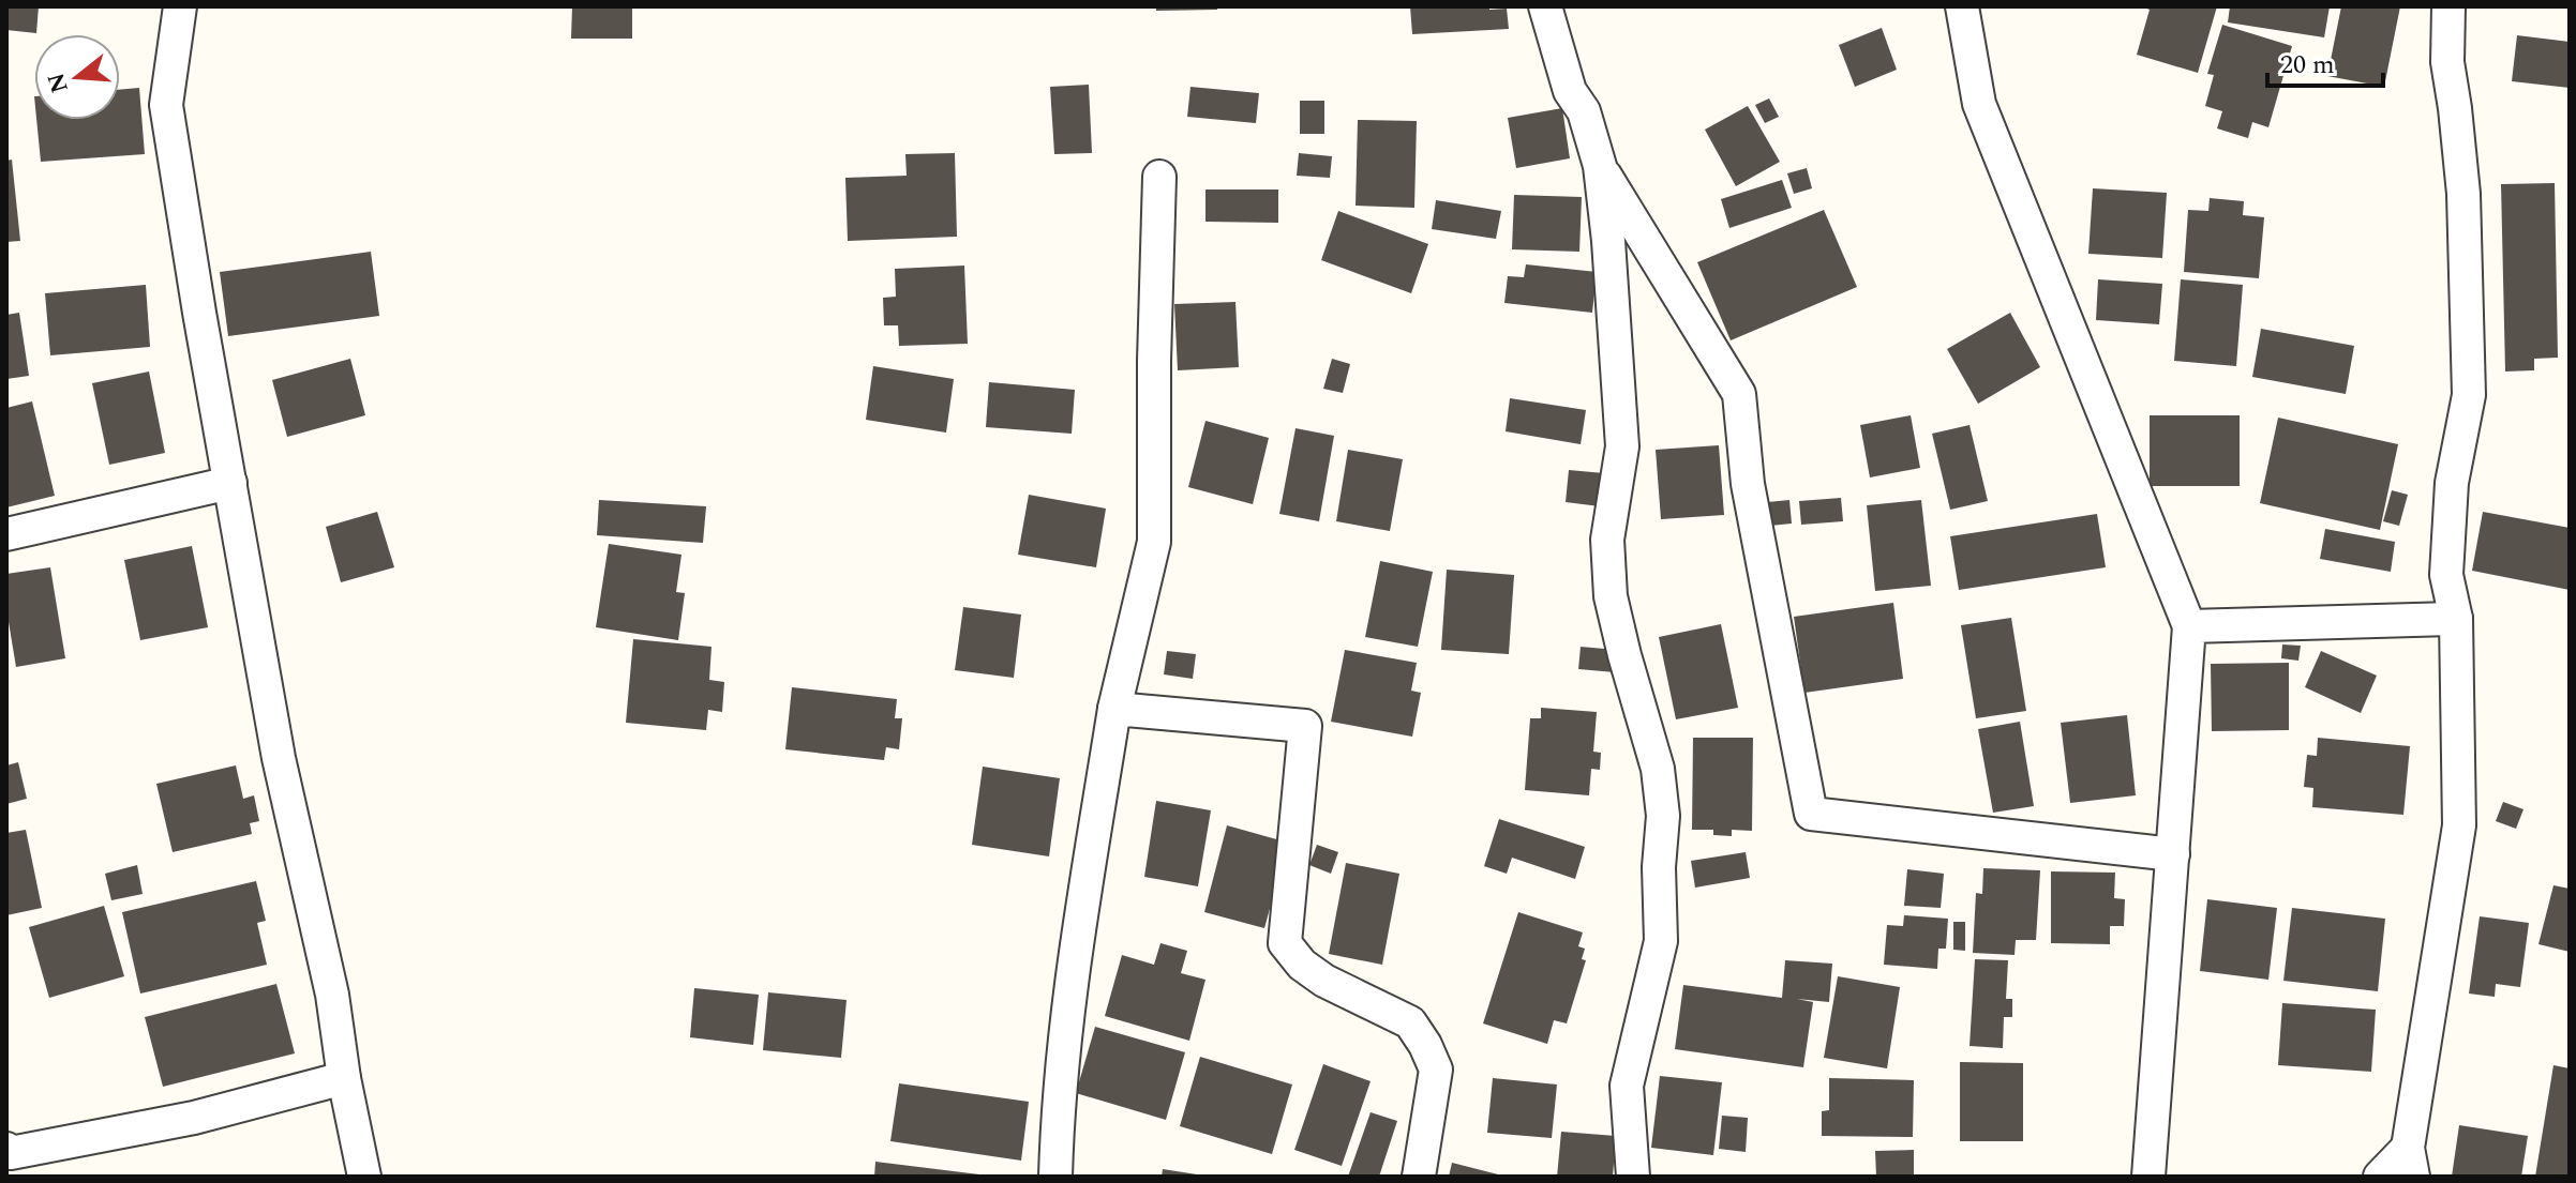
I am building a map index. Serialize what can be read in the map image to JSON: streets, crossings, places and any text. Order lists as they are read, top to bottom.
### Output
{
  "scale_bar": "20 m",
  "north": "left"
}
